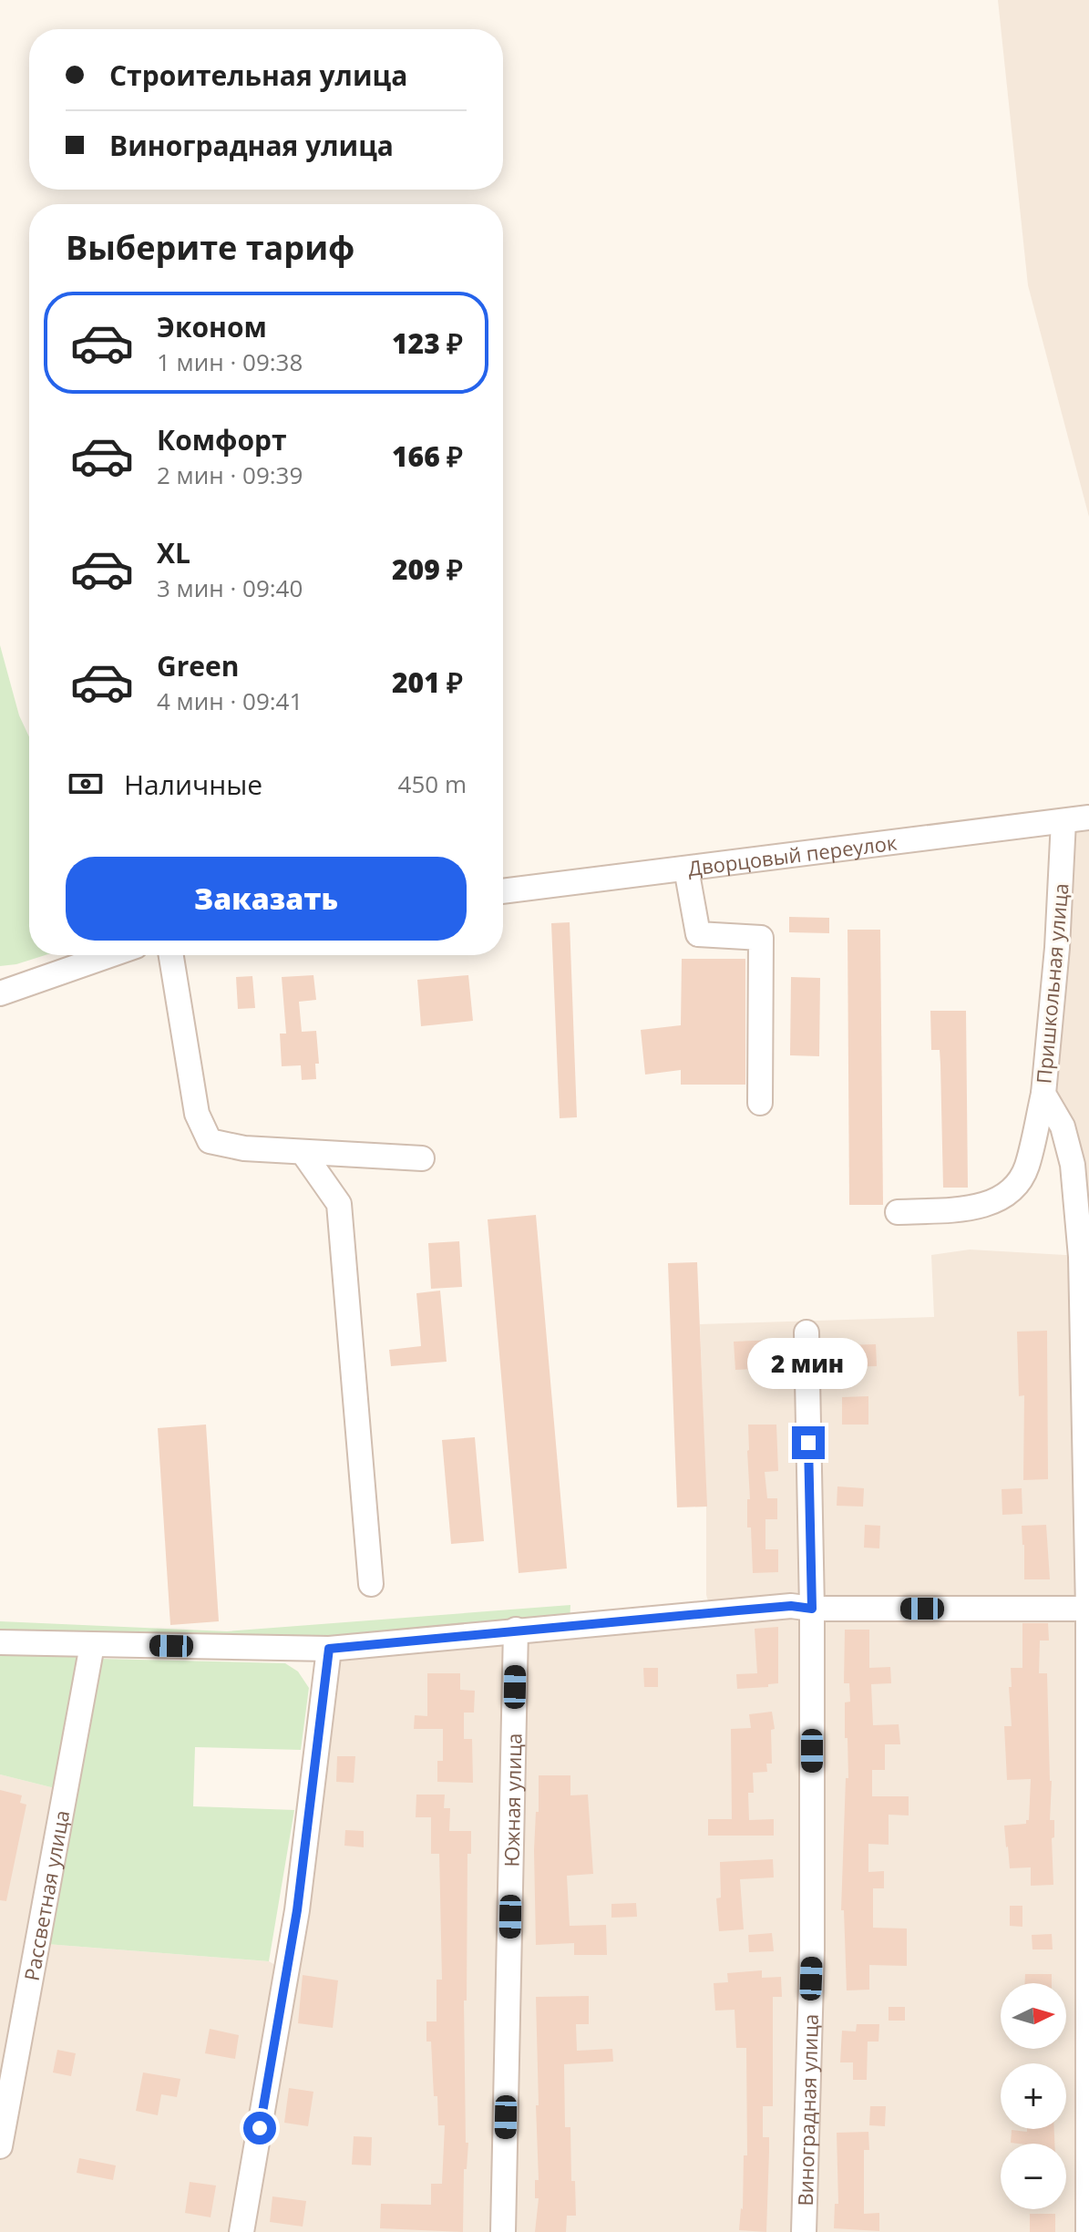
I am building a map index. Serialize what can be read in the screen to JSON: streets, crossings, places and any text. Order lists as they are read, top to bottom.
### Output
{
  "streets": {
    "street": [
      "Дворцовый переулок",
      "Пришкольная улица",
      "Южная улица",
      "Рассветная улица",
      "Виноградная улица"
    ]
  },
  "crossings": [
    ["Дворцовый переулок", "Пришкольная улица"]
  ],
  "north": "right",
  "page": {
    "banner": ["Строительная улица", "Виноградная улица"],
    "heading": "Выберите тариф",
    "list": [
      {
        "name": "Эконом",
        "note": "1 мин · 09:38",
        "value": "123 ₽"
      },
      {
        "name": "Комфорт",
        "note": "2 мин · 09:39",
        "value": "166 ₽"
      },
      {
        "name": "XL",
        "note": "3 мин · 09:40",
        "value": "209 ₽"
      },
      {
        "name": "Green",
        "note": "4 мин · 09:41",
        "value": "201 ₽"
      }
    ],
    "pay": ["Наличные", "450 m"],
    "buttons": "Заказать",
    "bubble": "2 мин",
    "map_buttons": ["+", "−"]
  }
}
